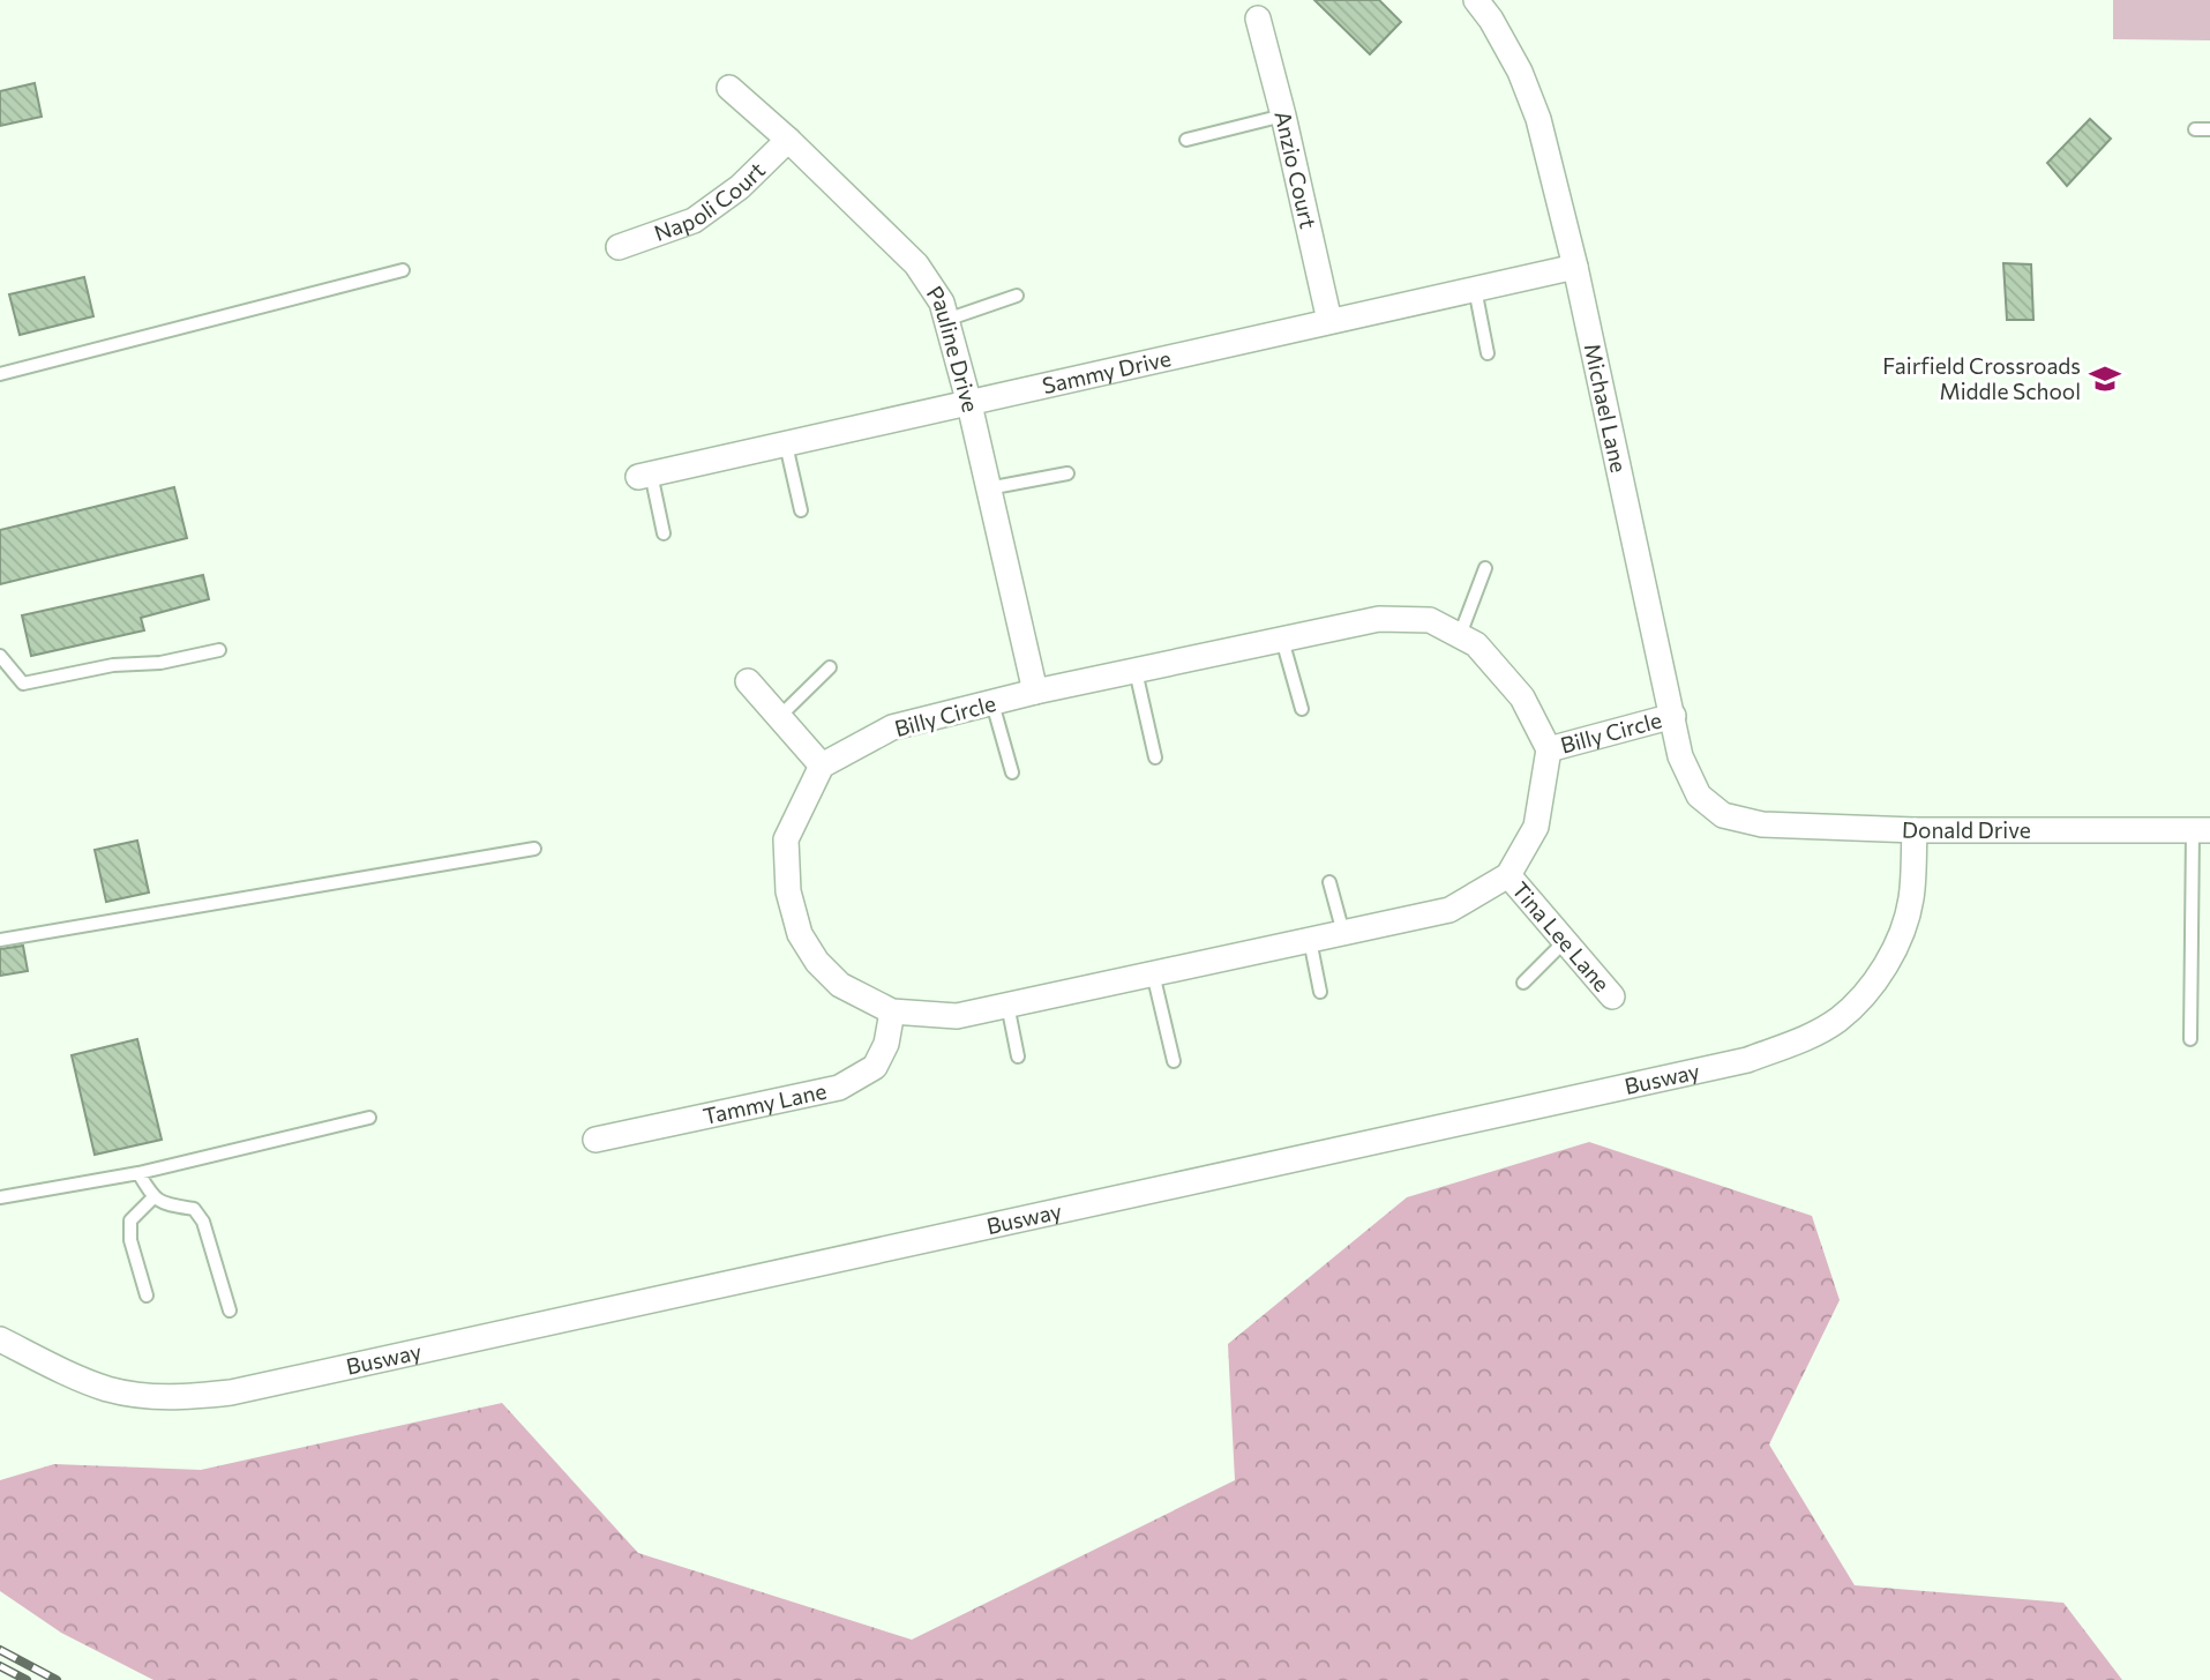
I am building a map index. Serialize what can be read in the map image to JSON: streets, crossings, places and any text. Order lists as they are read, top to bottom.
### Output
{
  "streets": {
    "street": [
      "Anzio Court",
      "Napoli Court",
      "Pauline Drive",
      "Sammy Drive",
      "Michael Lane",
      "Billy Circle",
      "Donald Drive",
      "Tina Lee Lane",
      "Busway",
      "Tammy Lane"
    ]
  },
  "crossings": [
    ["Anzio Court", "Sammy Drive"],
    ["Napoli Court", "Pauline Drive"],
    ["Pauline Drive", "Sammy Drive"],
    ["Pauline Drive", "Billy Circle"],
    ["Sammy Drive", "Michael Lane"],
    ["Michael Lane", "Billy Circle"],
    ["Michael Lane", "Donald Drive"],
    ["Billy Circle", "Tina Lee Lane"],
    ["Billy Circle", "Tammy Lane"],
    ["Donald Drive", "Busway"]
  ],
  "places": {
    "school or university": ["Fairfield Crossroads Middle School"]
  }
}
